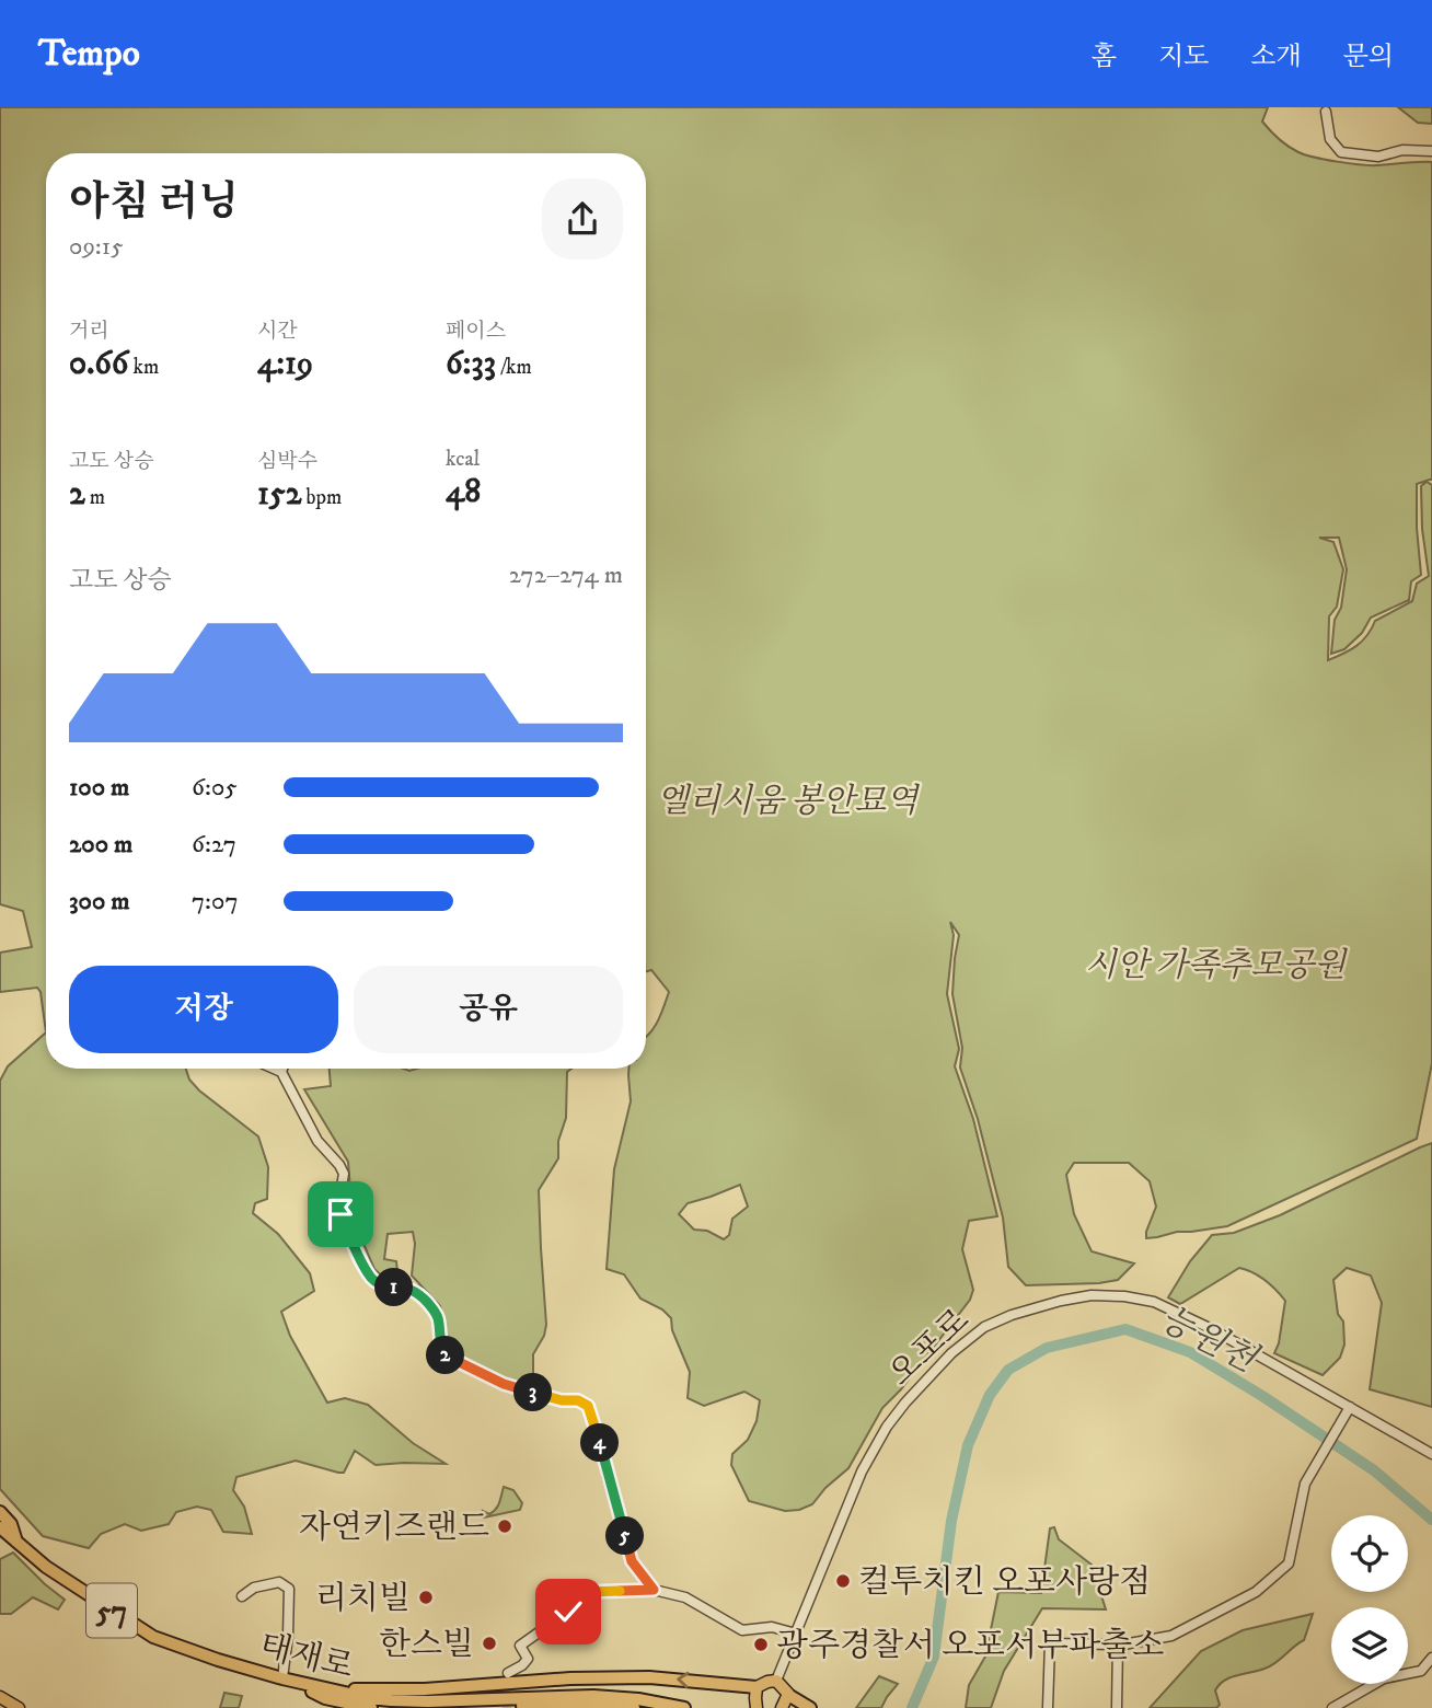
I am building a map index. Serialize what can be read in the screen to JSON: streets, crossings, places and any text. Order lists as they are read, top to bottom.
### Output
{
  "streets": {
    "highway": ["57", "태재로"],
    "street": ["오포로"]
  },
  "water": ["능원천"],
  "parks": ["엘리시움 봉안묘역", "시안 가족추모공원"],
  "places": [
    "자연키즈랜드",
    "컬투치킨 오포사랑점",
    "리치빌",
    "한스빌",
    "광주경찰서 오포서부파출소"
  ],
  "page": {
    "header": "Tempo",
    "nav": [
      "홈",
      "지도",
      "소개",
      "문의"
    ],
    "heading": ["아침 러닝", "09:15"],
    "stats": [
      ["거리", "0.66 km"],
      ["시간", "4:19"],
      ["페이스", "6:33 /km"],
      ["고도 상승", "2 m"],
      ["심박수", "152 bpm"],
      ["kcal", "48"]
    ],
    "chart": ["고도 상승", "272–274 m"],
    "list": [
      {
        "name": "100 m",
        "note": "6:05"
      },
      {
        "name": "200 m",
        "note": "6:27"
      },
      {
        "name": "300 m",
        "note": "7:07"
      }
    ],
    "buttons": ["저장", "공유"],
    "pins": [
      "1",
      "2",
      "3",
      "4",
      "5"
    ]
  }
}
